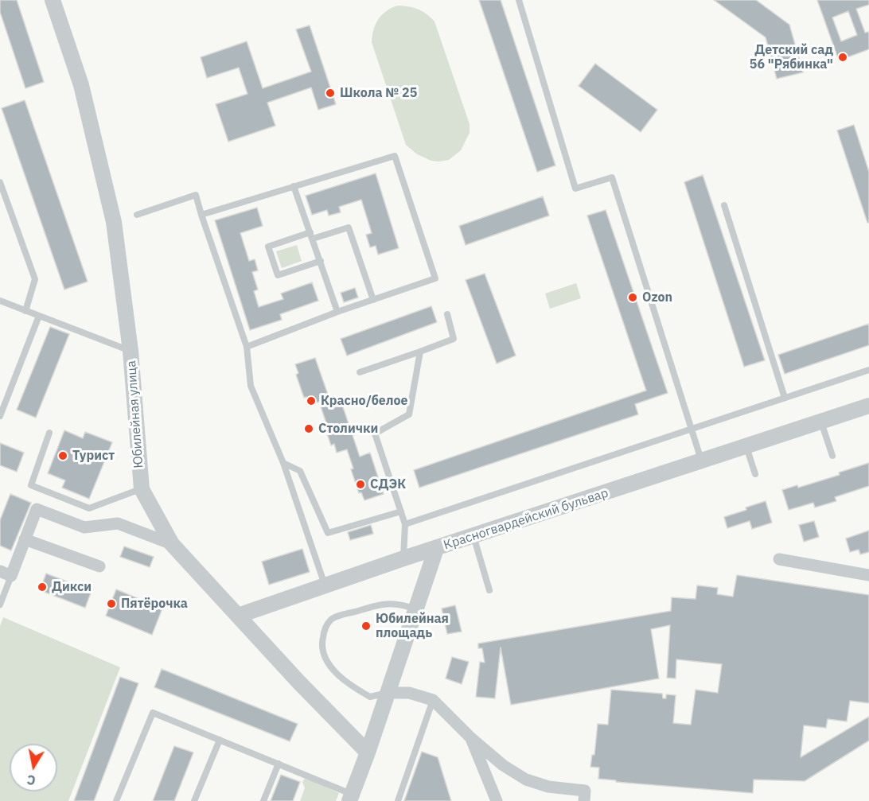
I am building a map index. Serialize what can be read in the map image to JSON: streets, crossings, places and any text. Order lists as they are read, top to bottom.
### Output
{
  "streets": {
    "street": ["Юбилейная улица", "Красногвардейский бульвар"]
  },
  "crossings": [
    ["Юбилейная улица", "Красногвардейский бульвар"]
  ],
  "places": [
    "Детский сад 56 \"Рябинка\"",
    "Школа № 25",
    "Ozon",
    "Красно/белое",
    "Столички",
    "Турист",
    "СДЭК",
    "Дикси",
    "Пятёрочка",
    "Юбилейная площадь"
  ],
  "north": "bottom"
}
